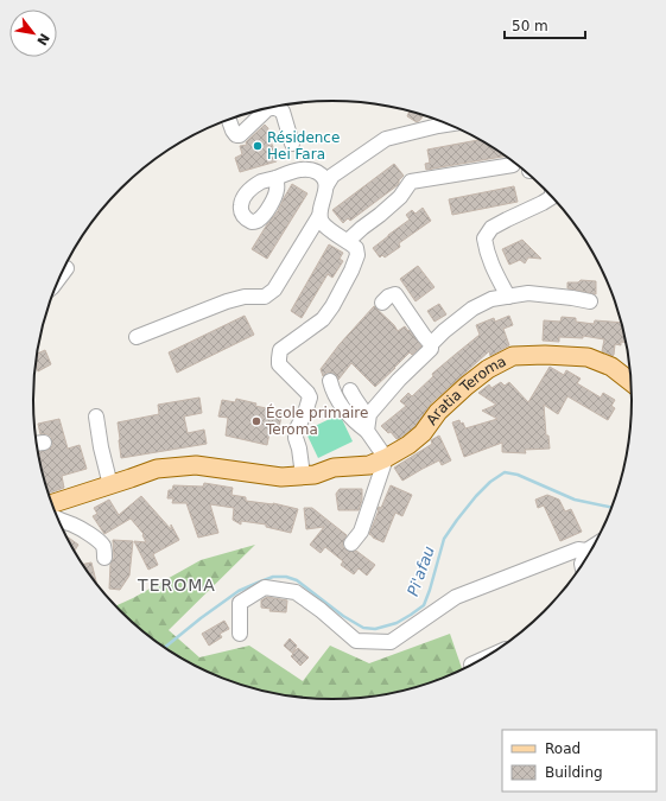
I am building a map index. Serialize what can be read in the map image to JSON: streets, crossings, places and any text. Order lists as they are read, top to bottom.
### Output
{
  "streets": {
    "main road": ["Aratia Teroma"]
  },
  "districts": ["TEROMA"],
  "water": ["Pi'afau"],
  "places": ["Résidence Hei Fara", "École primaire Teroma"],
  "legend": ["Road", "Building"],
  "scale_bar": "50 m",
  "north": "bottom right"
}
